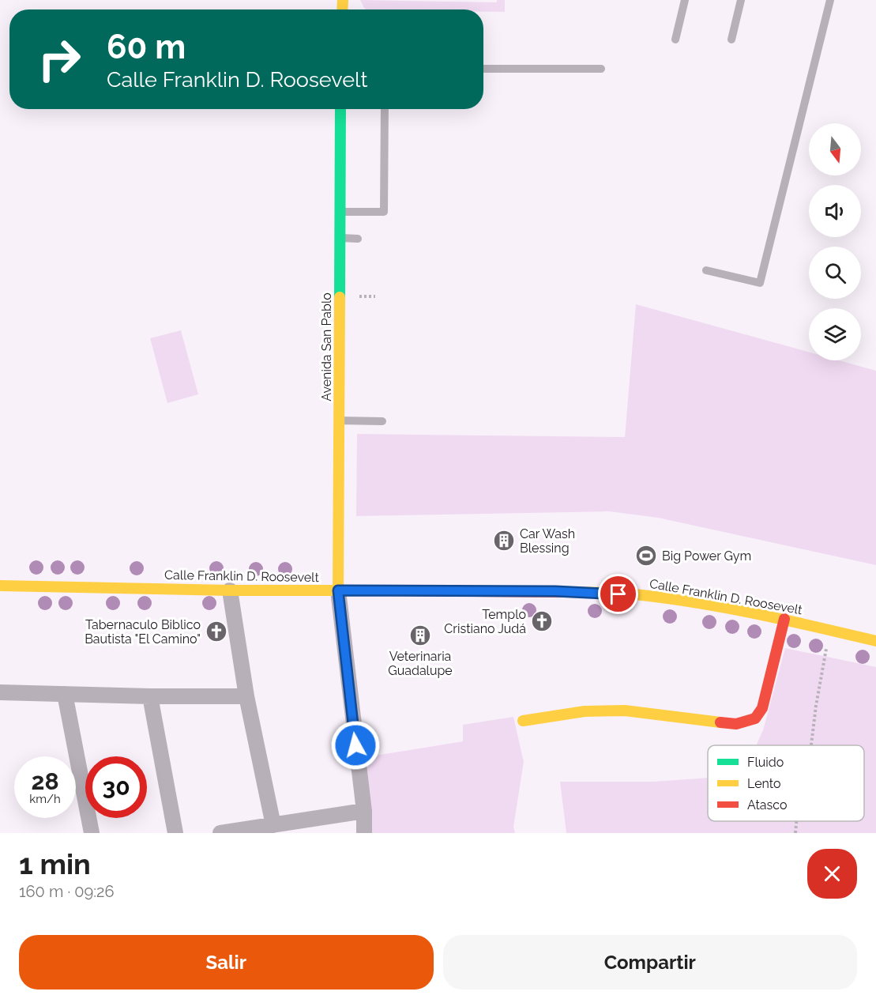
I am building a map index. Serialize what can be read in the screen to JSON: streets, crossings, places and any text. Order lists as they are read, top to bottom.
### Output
{
  "streets": {
    "main road": ["Avenida San Pablo", "Calle Franklin D. Roosevelt"]
  },
  "crossings": [
    ["Avenida San Pablo", "Calle Franklin D. Roosevelt"]
  ],
  "places": {
    "building": ["Car Wash Blessing", "Veterinaria Guadalupe"],
    "sports": ["Big Power Gym"],
    "church": ["Templo Cristiano Judá", "Tabernaculo Biblico Bautista \"El Camino\""]
  },
  "legend": ["Fluido", "Lento", "Atasco"],
  "north": "bottom",
  "page": {
    "turn": ["60 m", "Calle Franklin D. Roosevelt"],
    "speed": "28 km/h",
    "limit": "30",
    "heading": ["1 min", "160 m · 09:26"],
    "buttons": ["Salir", "Compartir"]
  }
}
